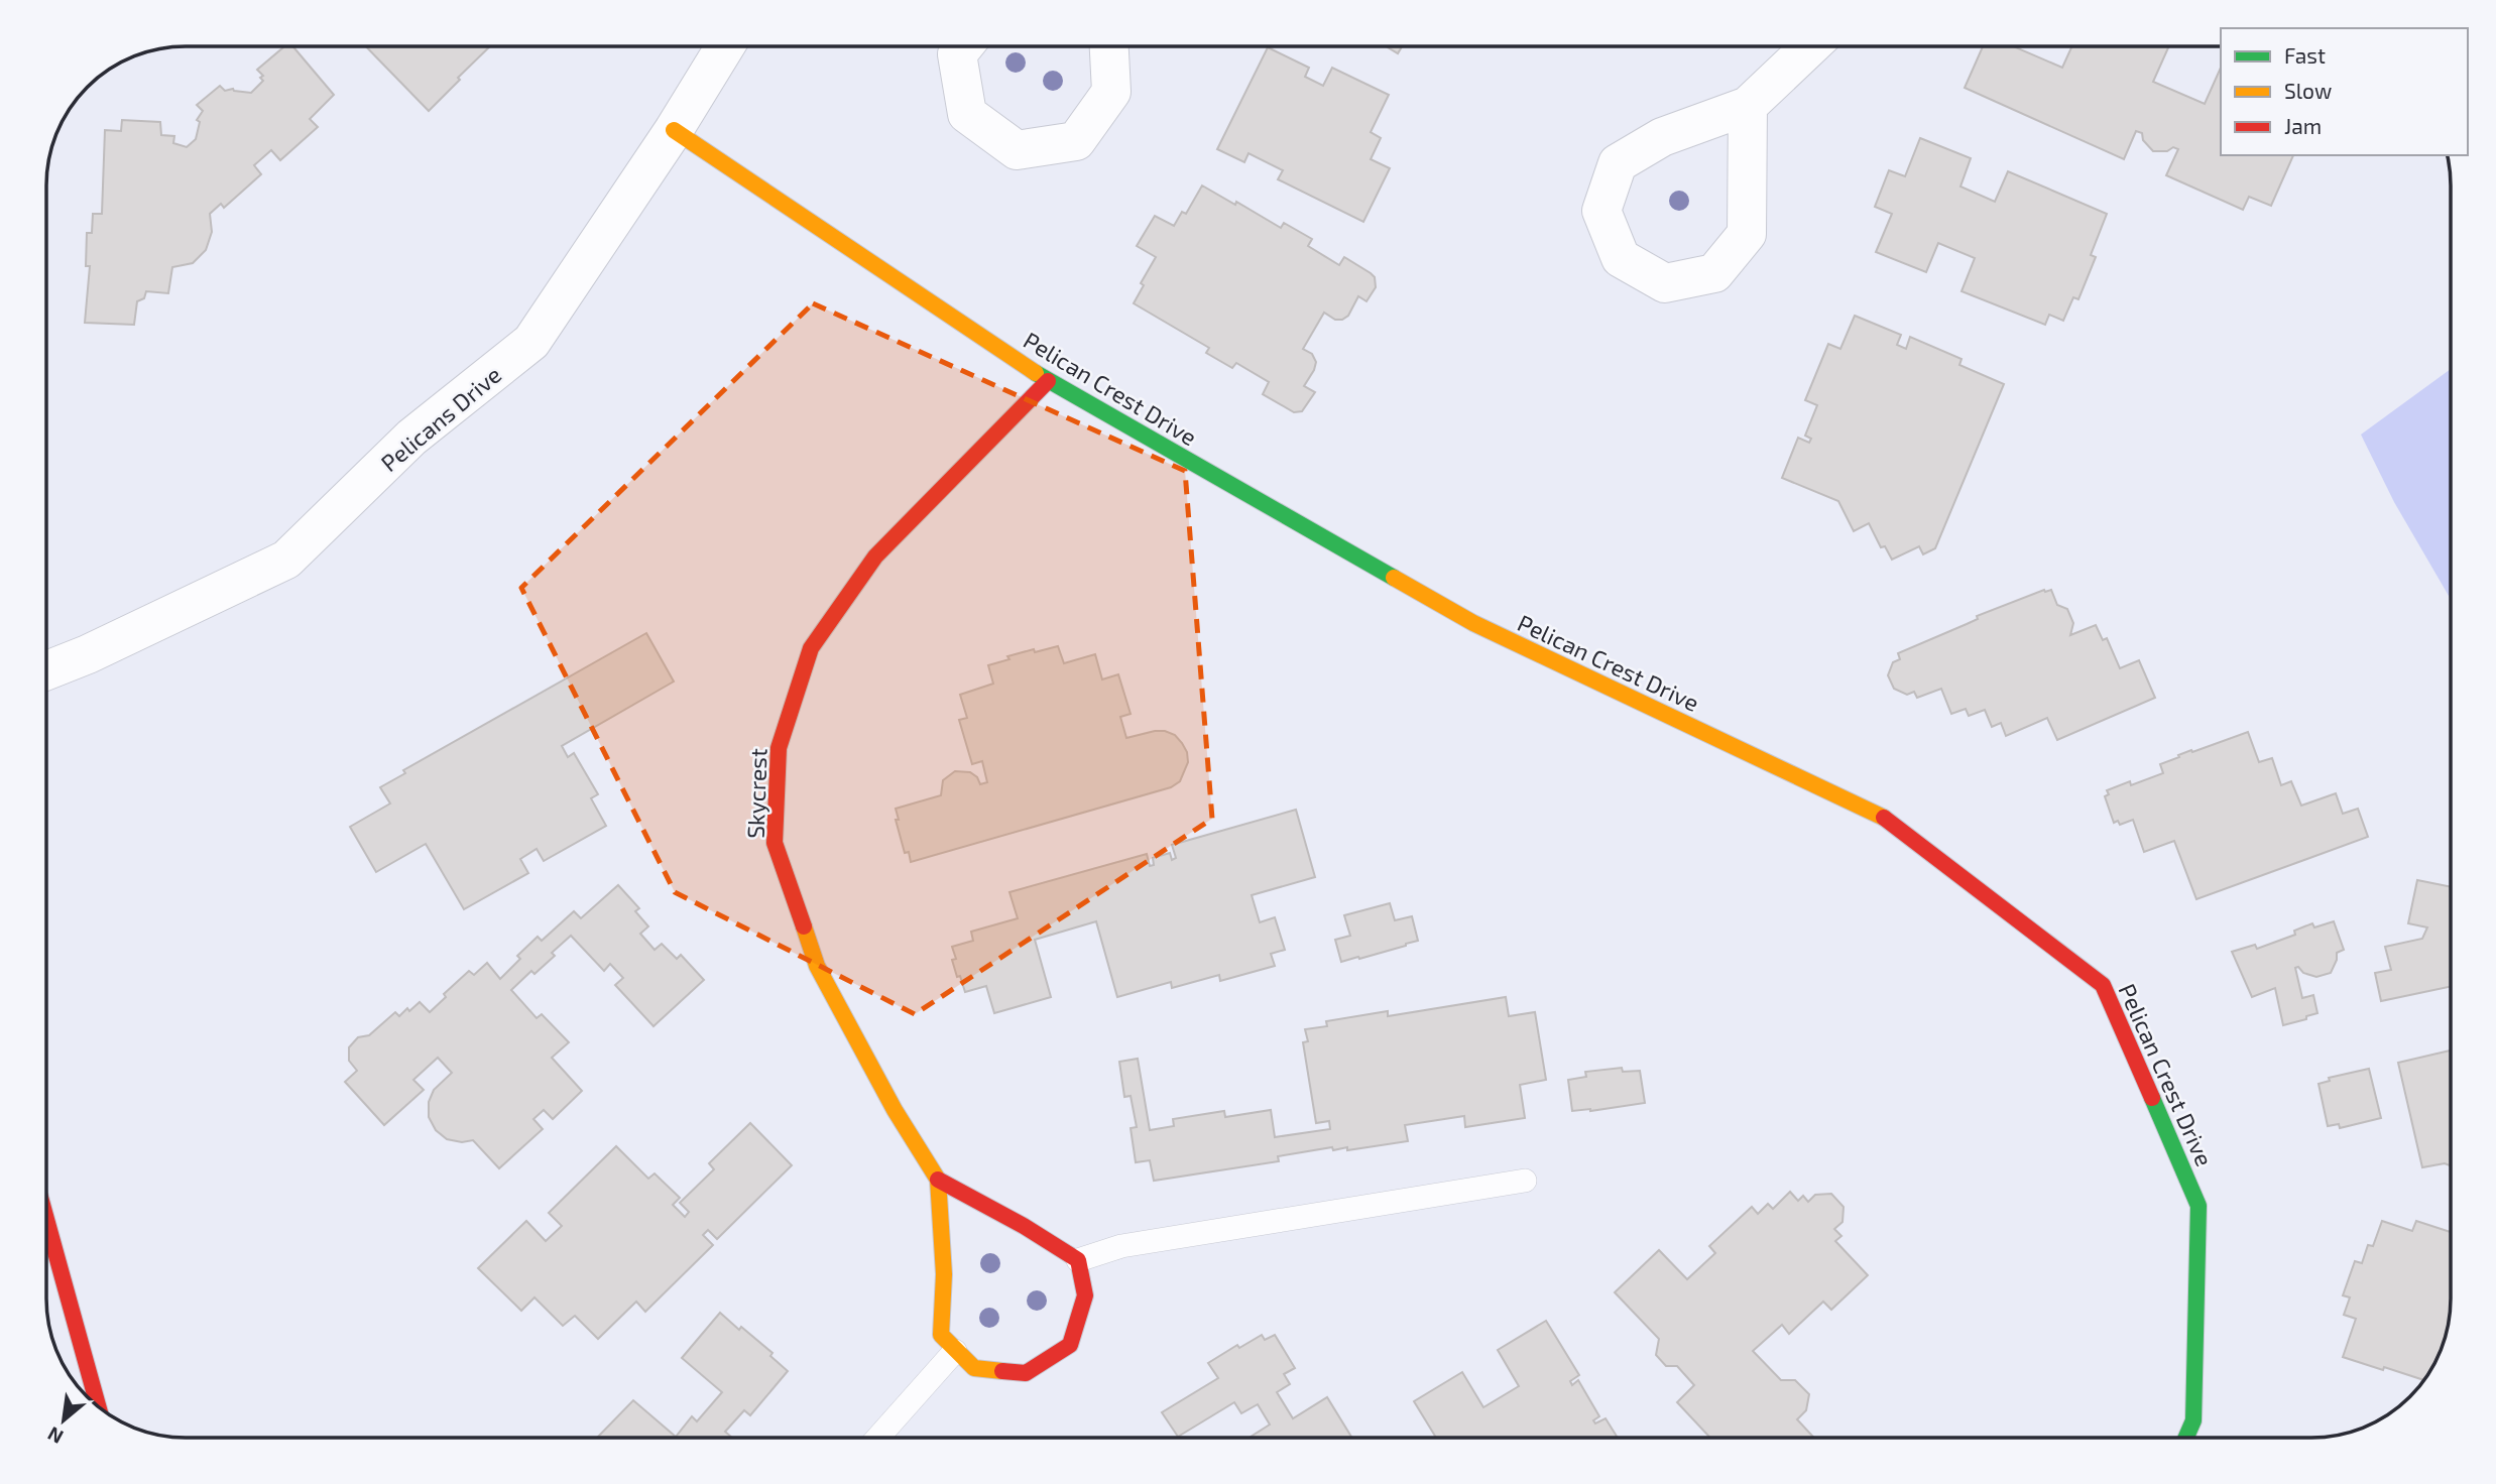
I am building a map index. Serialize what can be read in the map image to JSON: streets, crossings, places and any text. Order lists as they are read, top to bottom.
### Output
{
  "streets": {
    "street": ["Pelican Crest Drive", "Pelicans Drive", "Skycrest"]
  },
  "crossings": [
    ["Pelican Crest Drive", "Pelicans Drive"],
    ["Pelican Crest Drive", "Skycrest"]
  ],
  "legend": ["Fast", "Slow", "Jam"],
  "north": "bottom left"
}
